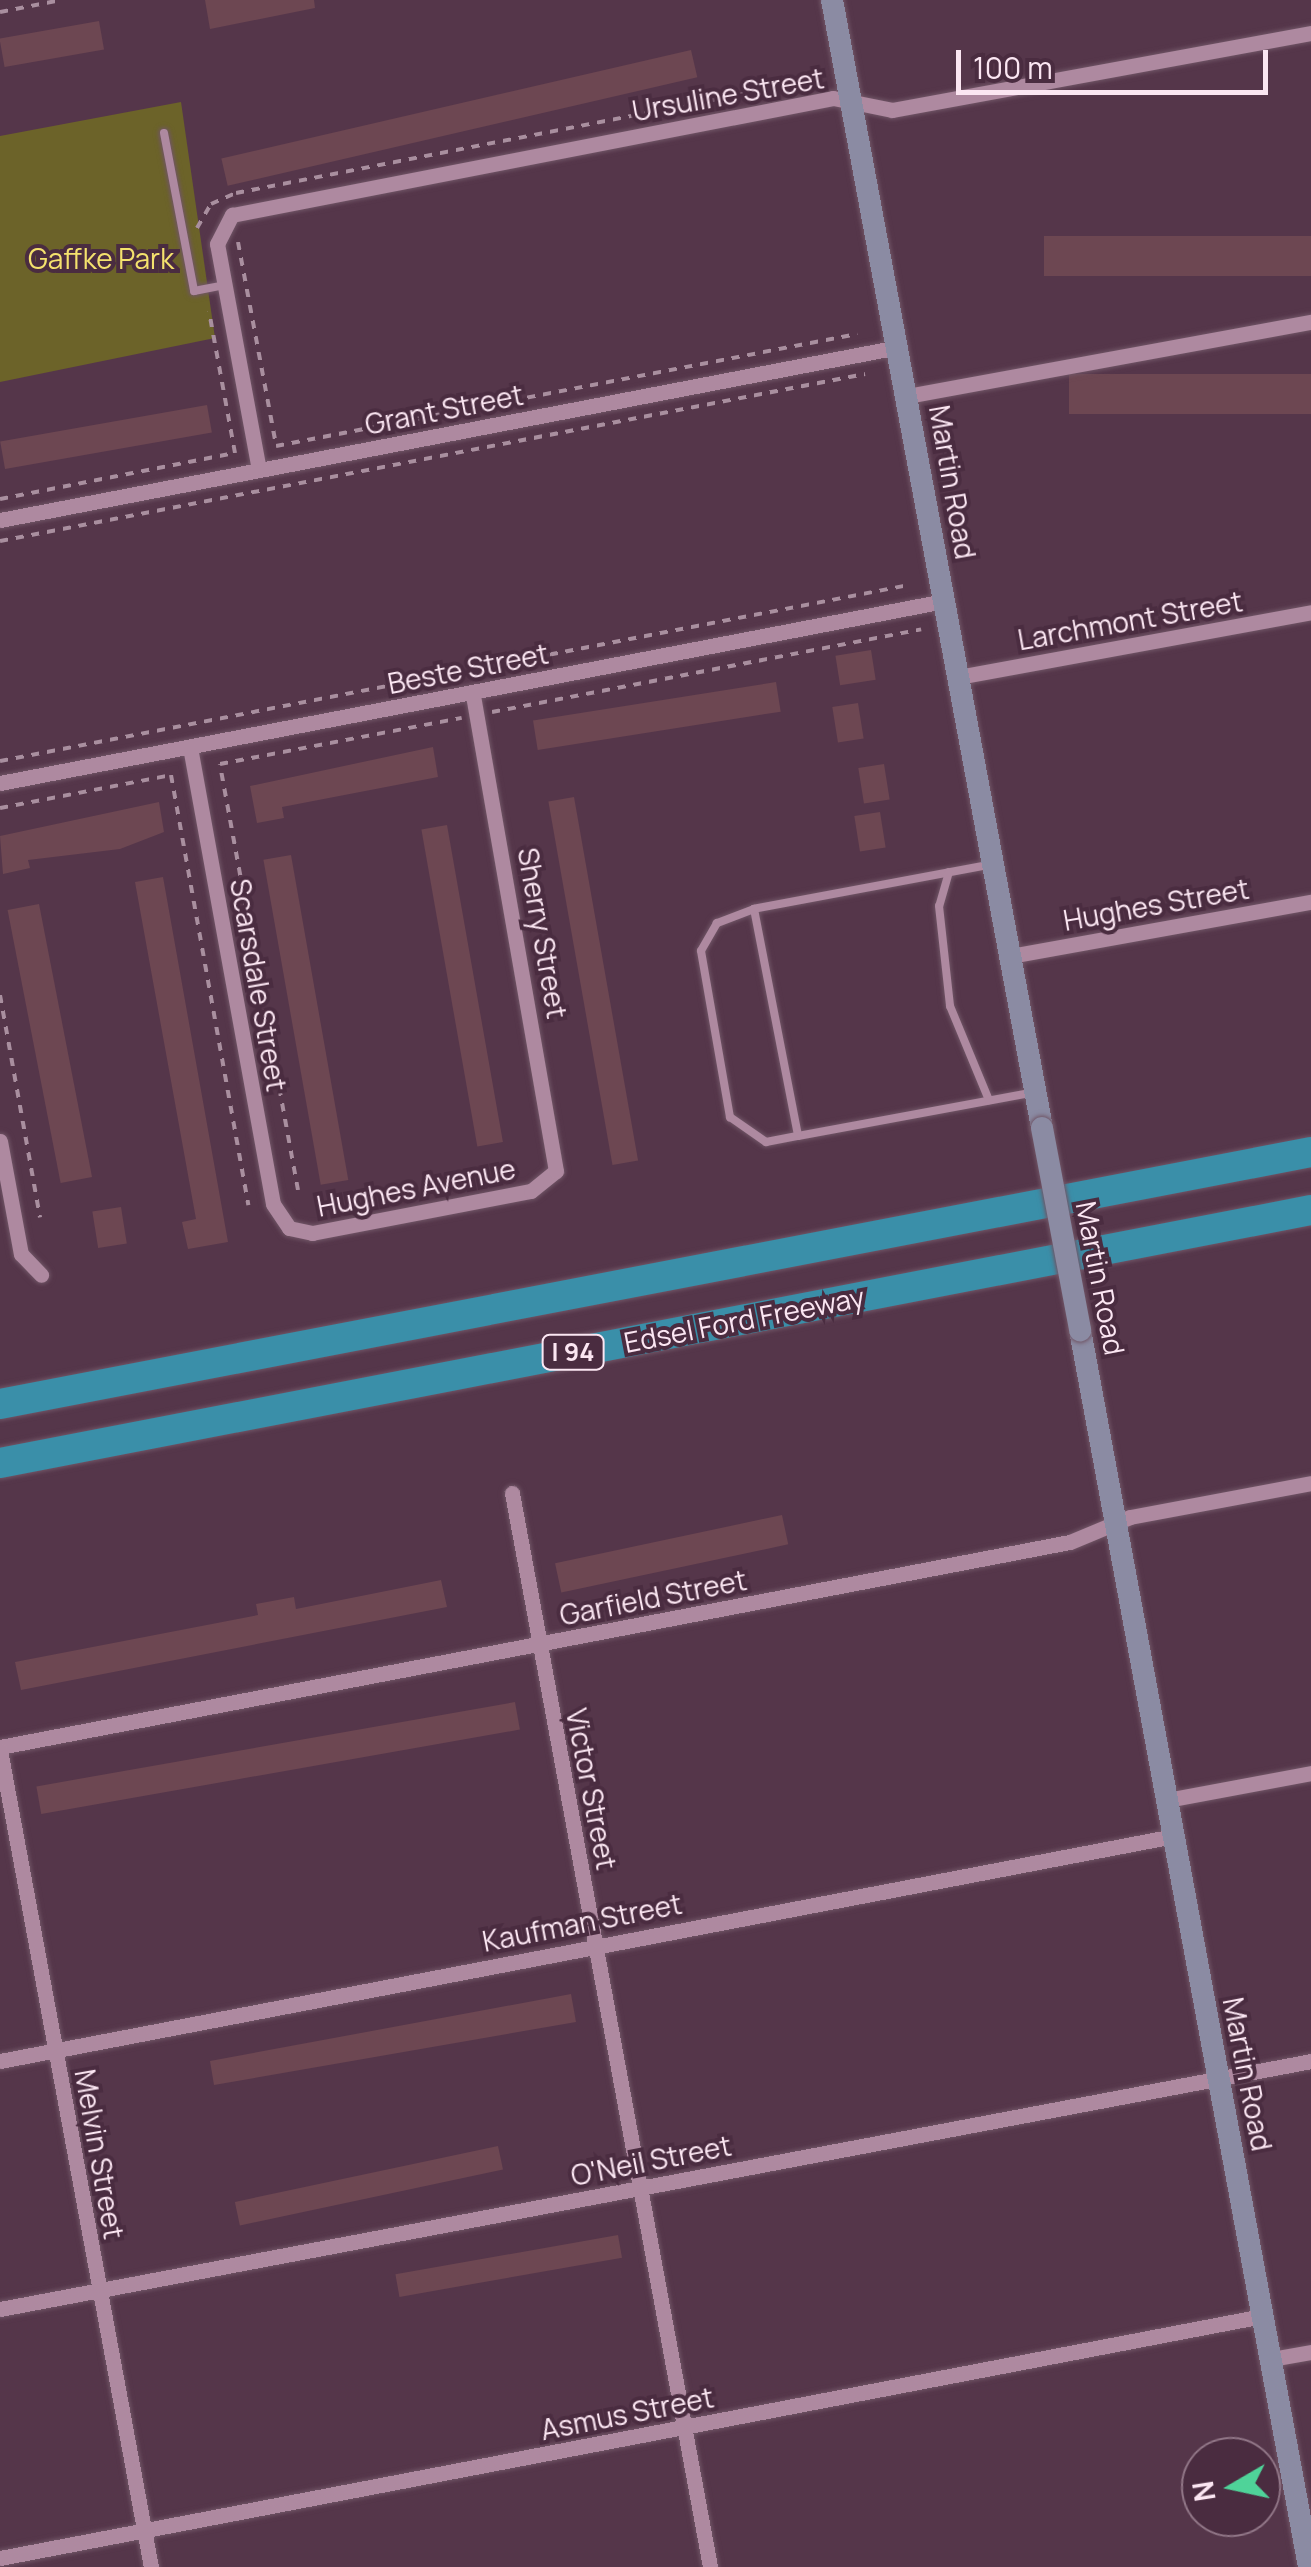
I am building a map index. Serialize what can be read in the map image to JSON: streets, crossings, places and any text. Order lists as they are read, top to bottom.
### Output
{
  "streets": {
    "highway": ["Edsel Ford Freeway", "I 94"],
    "street": [
      "Ursuline Street",
      "Grant Street",
      "Martin Road",
      "Larchmont Street",
      "Beste Street",
      "Hughes Street",
      "Sherry Street",
      "Scarsdale Street",
      "Hughes Avenue",
      "Garfield Street",
      "Victor Street",
      "Kaufman Street",
      "Melvin Street",
      "O'Neil Street",
      "Asmus Street"
    ]
  },
  "crossings": [
    ["Ursuline Street", "Martin Road"],
    ["Grant Street", "Martin Road"],
    ["Martin Road", "Larchmont Street"],
    ["Martin Road", "Beste Street"],
    ["Martin Road", "Hughes Street"],
    ["Martin Road", "Garfield Street"],
    ["Martin Road", "Kaufman Street"],
    ["Martin Road", "O'Neil Street"],
    ["Martin Road", "Asmus Street"],
    ["Beste Street", "Sherry Street"],
    ["Beste Street", "Scarsdale Street"],
    ["Sherry Street", "Hughes Avenue"],
    ["Scarsdale Street", "Hughes Avenue"],
    ["Garfield Street", "Victor Street"],
    ["Garfield Street", "Melvin Street"],
    ["Victor Street", "Kaufman Street"],
    ["Victor Street", "O'Neil Street"],
    ["Victor Street", "Asmus Street"],
    ["Kaufman Street", "Melvin Street"],
    ["Melvin Street", "O'Neil Street"],
    ["Melvin Street", "Asmus Street"]
  ],
  "parks": ["Gaffke Park"],
  "scale_bar": "100 m",
  "north": "left"
}
